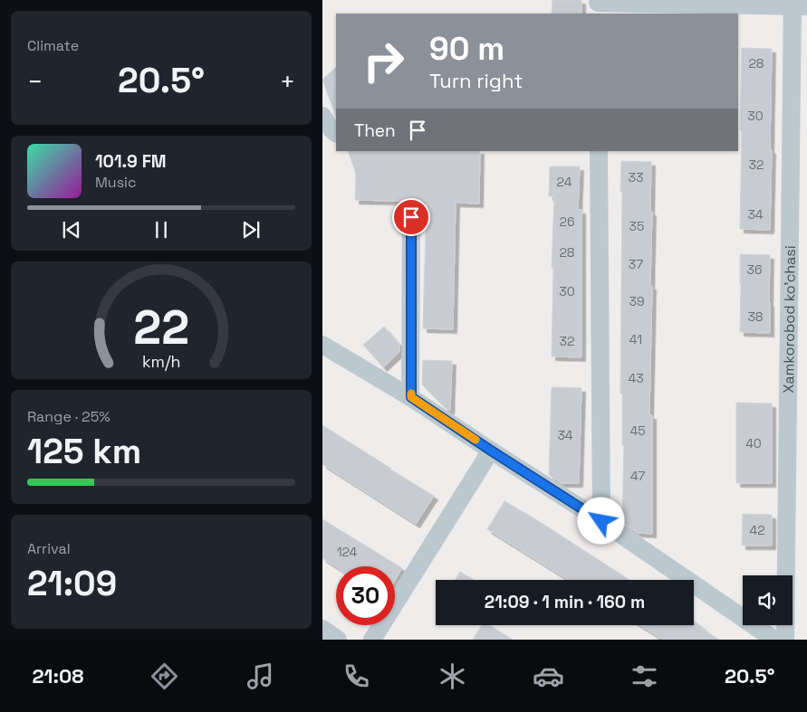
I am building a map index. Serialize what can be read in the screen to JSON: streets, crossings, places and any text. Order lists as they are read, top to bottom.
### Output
{
  "streets": {
    "street": ["Xamkorobod ko'chasi"]
  },
  "house_numbers": [
    "28",
    "30",
    "32",
    "33",
    "24",
    "34",
    "26",
    "35",
    "28",
    "37",
    "36",
    "30",
    "39",
    "38",
    "41",
    "32",
    "43",
    "45",
    "34",
    "40",
    "47",
    "42",
    "124"
  ],
  "page": {
    "tile": [
      "Climate",
      ["Range · 25%", "125 km"],
      ["Arrival", "21:09"]
    ],
    "turn": ["90 m", "Turn right"],
    "heat": ["−", "20.5°", "+"],
    "then": "Then",
    "song": ["101.9 FM", "Music"],
    "limit": "30",
    "trip": "21:09 · 1 min · 160 m",
    "tabs": ["21:08", "20.5°"],
    "gauge": ["22", "km/h"]
  }
}
